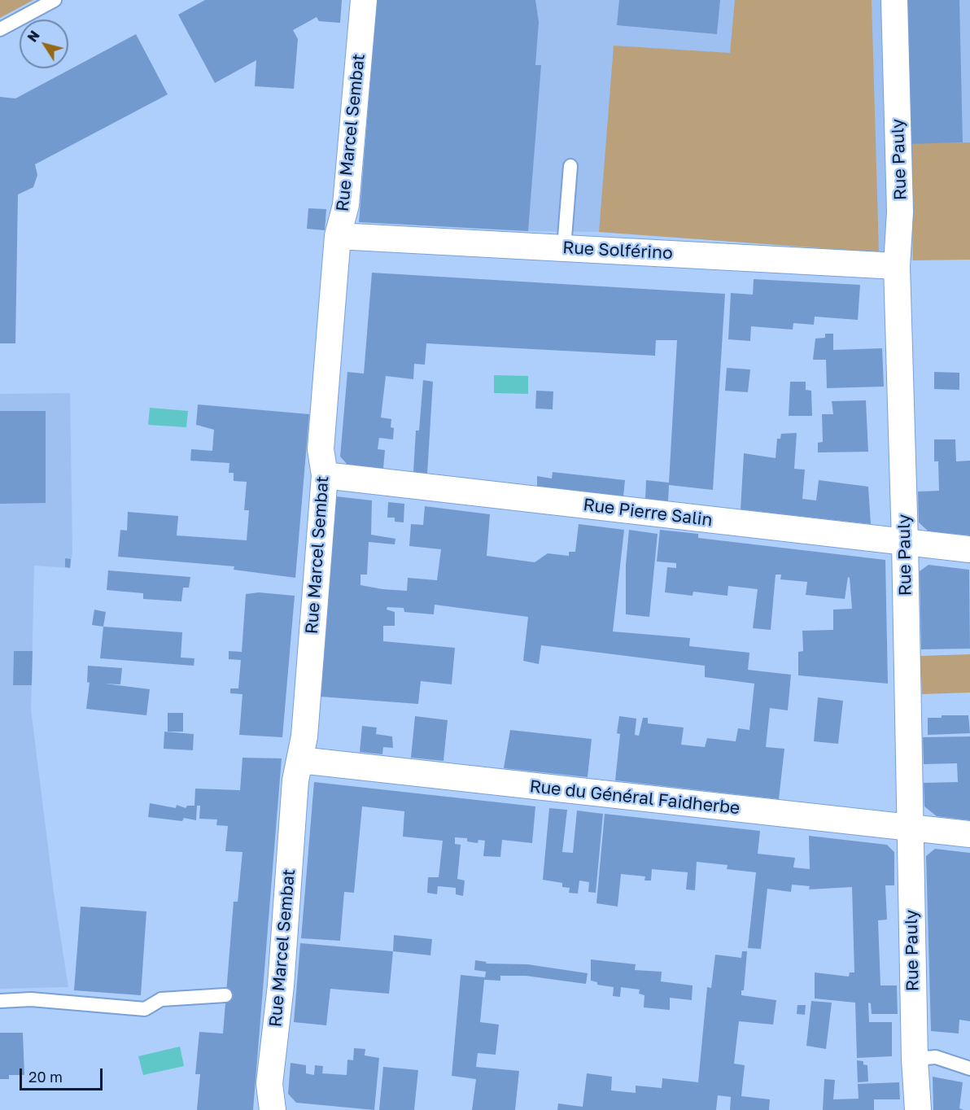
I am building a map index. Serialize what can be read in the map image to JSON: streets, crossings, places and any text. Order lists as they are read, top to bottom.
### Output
{
  "streets": {
    "street": [
      "Rue Marcel Sembat",
      "Rue Pauly",
      "Rue Solférino",
      "Rue Pierre Salin",
      "Rue du Général Faidherbe"
    ]
  },
  "crossings": [
    ["Rue Marcel Sembat", "Rue Solférino"],
    ["Rue Marcel Sembat", "Rue Pierre Salin"],
    ["Rue Marcel Sembat", "Rue du Général Faidherbe"],
    ["Rue Pauly", "Rue Solférino"],
    ["Rue Pauly", "Rue Pierre Salin"],
    ["Rue Pauly", "Rue du Général Faidherbe"]
  ],
  "scale_bar": "20 m",
  "north": "top left"
}
